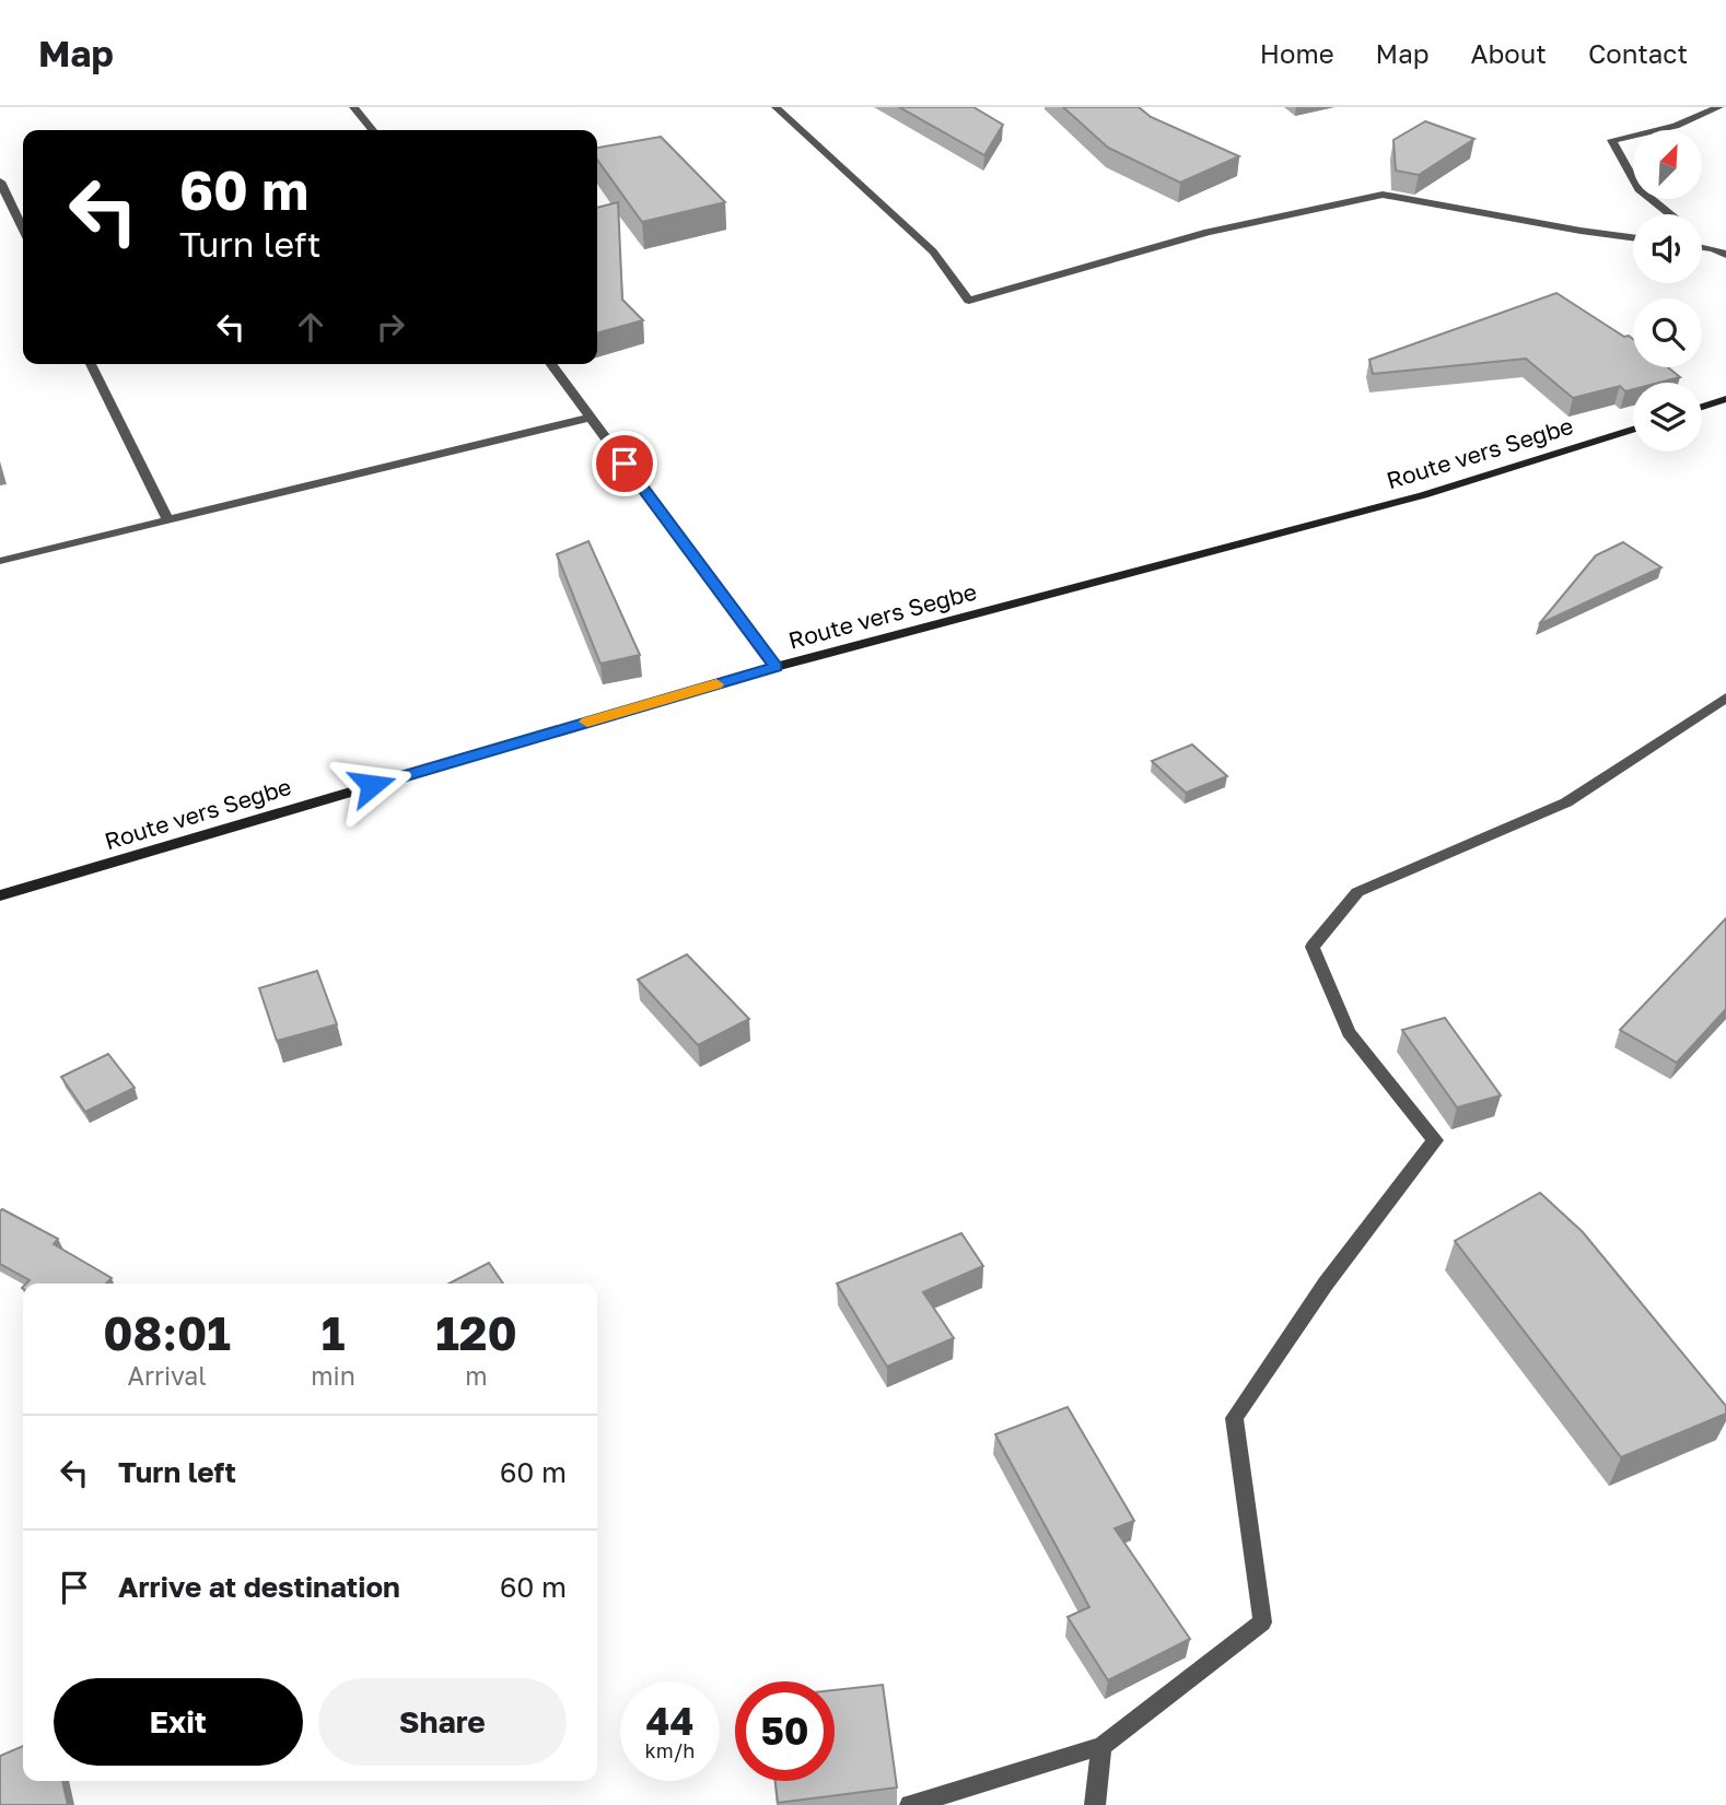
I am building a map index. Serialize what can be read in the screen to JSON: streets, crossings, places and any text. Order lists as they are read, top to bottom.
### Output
{
  "streets": {
    "main road": ["Route vers Segbe"]
  },
  "north": "top right",
  "page": {
    "header": "Map",
    "nav": [
      "Home",
      "Map",
      "About",
      "Contact"
    ],
    "turn": ["60 m", "Turn left"],
    "eta": [
      "08:01",
      "Arrival",
      "1",
      "min",
      "120",
      "m"
    ],
    "list": [
      {
        "name": "Turn left",
        "value": "60 m"
      },
      {
        "name": "Arrive at destination",
        "value": "60 m"
      }
    ],
    "buttons": ["Exit", "Share"],
    "speed": "44 km/h",
    "limit": "50"
  }
}
